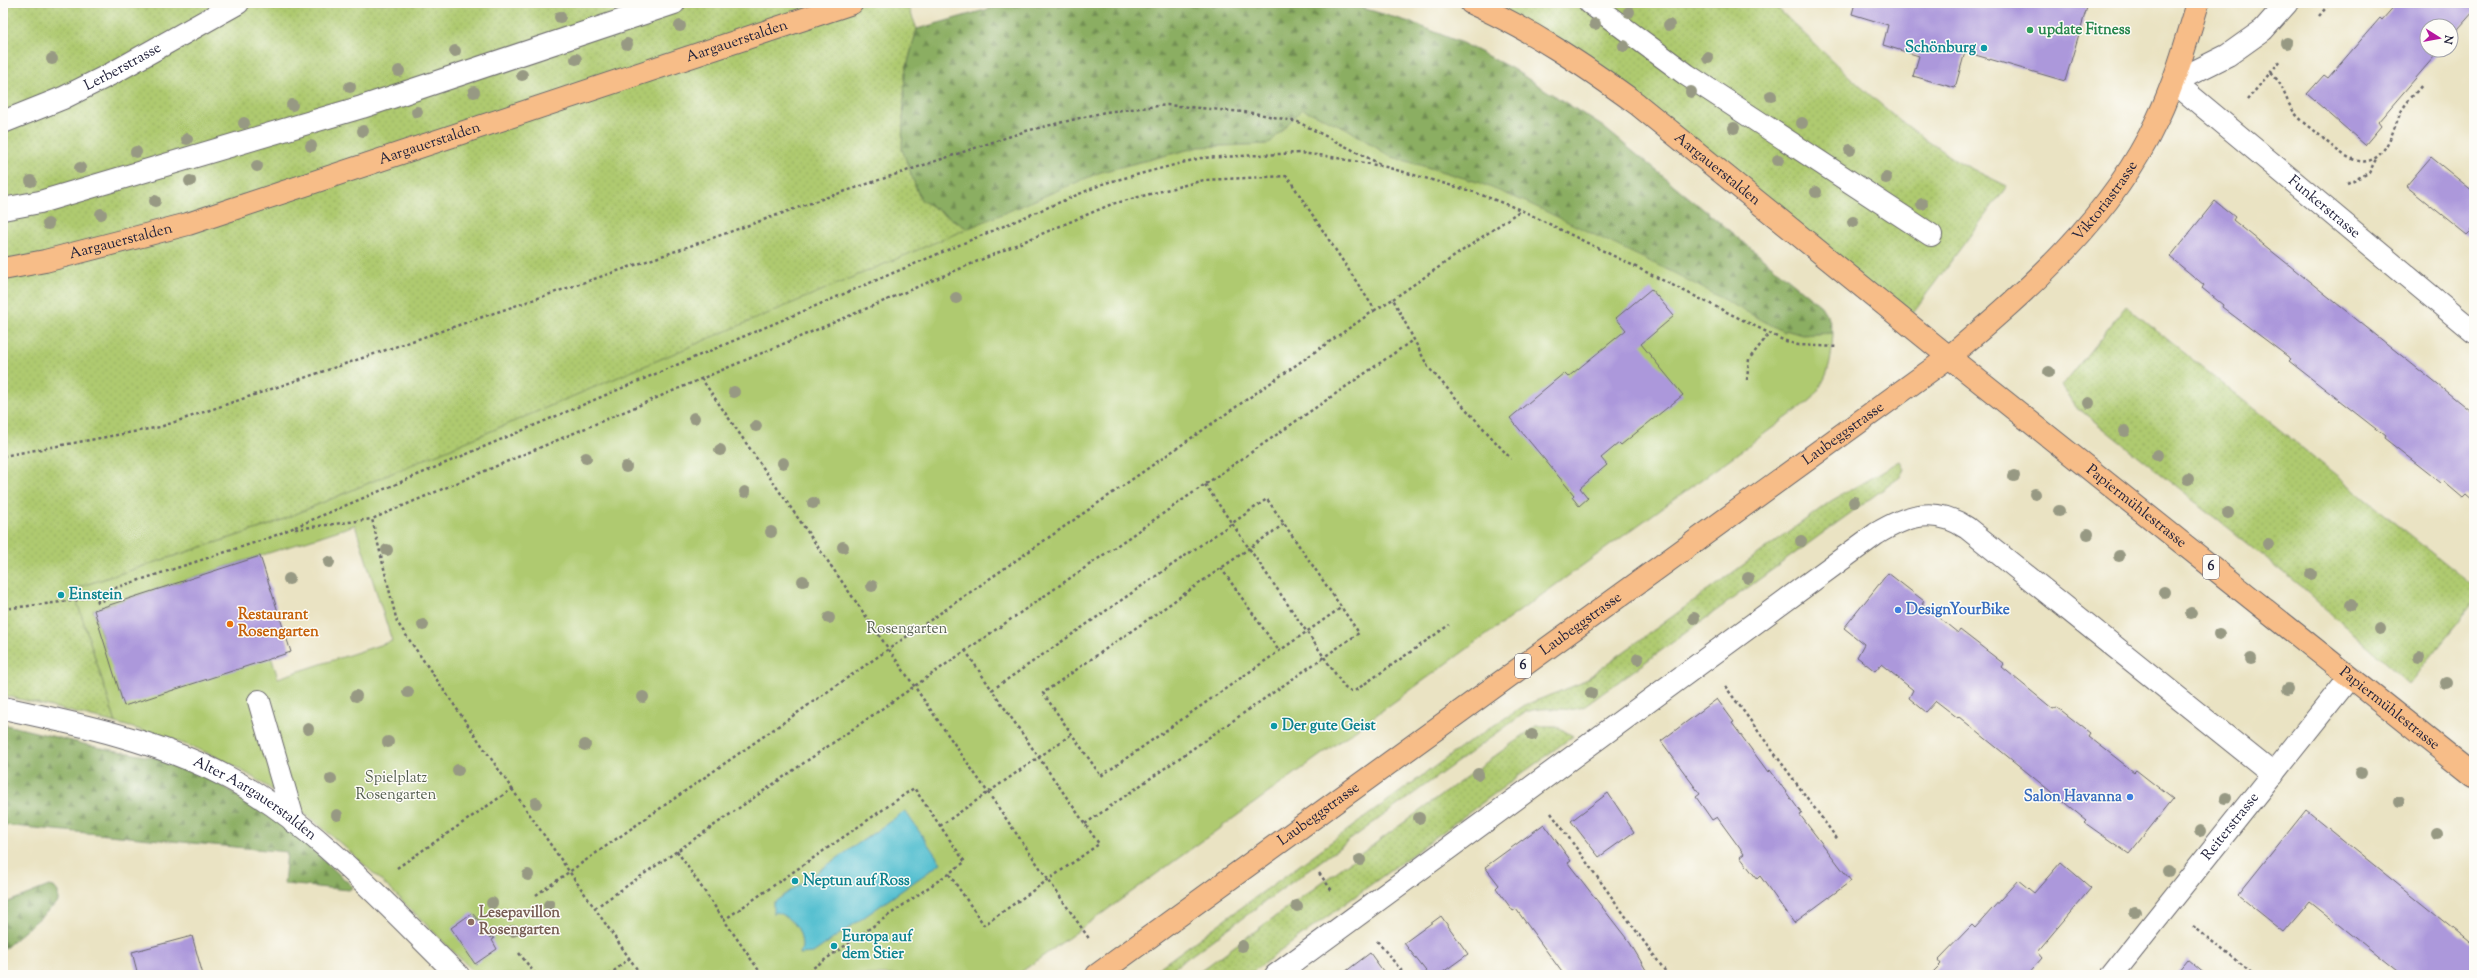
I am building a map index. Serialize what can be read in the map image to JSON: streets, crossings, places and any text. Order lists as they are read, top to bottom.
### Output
{
  "streets": {
    "main road": [
      "Aargauerstalden",
      "Viktoriastrasse",
      "Laubeggstrasse",
      "Papiermühlestrasse",
      "6"
    ],
    "street": [
      "Lerberstrasse",
      "Funkerstrasse",
      "Alter Aargauerstalden",
      "Reiterstrasse"
    ]
  },
  "crossings": [
    ["Aargauerstalden", "Viktoriastrasse"],
    ["Aargauerstalden", "Laubeggstrasse"],
    ["Aargauerstalden", "Papiermühlestrasse"],
    ["Viktoriastrasse", "Funkerstrasse"],
    ["Viktoriastrasse", "Laubeggstrasse"],
    ["Viktoriastrasse", "Papiermühlestrasse"],
    ["Laubeggstrasse", "Papiermühlestrasse"],
    ["Papiermühlestrasse", "Reiterstrasse"]
  ],
  "parks": ["Rosengarten", "Spielplatz Rosengarten"],
  "places": [
    "update Fitness",
    "Schönburg",
    "Einstein",
    "DesignYourBike",
    "Restaurant Rosengarten",
    "Der gute Geist",
    "Salon Havanna",
    "Neptun auf Ross",
    "Lesepavillon Rosengarten",
    "Europa auf dem Stier"
  ],
  "north": "right"
}
